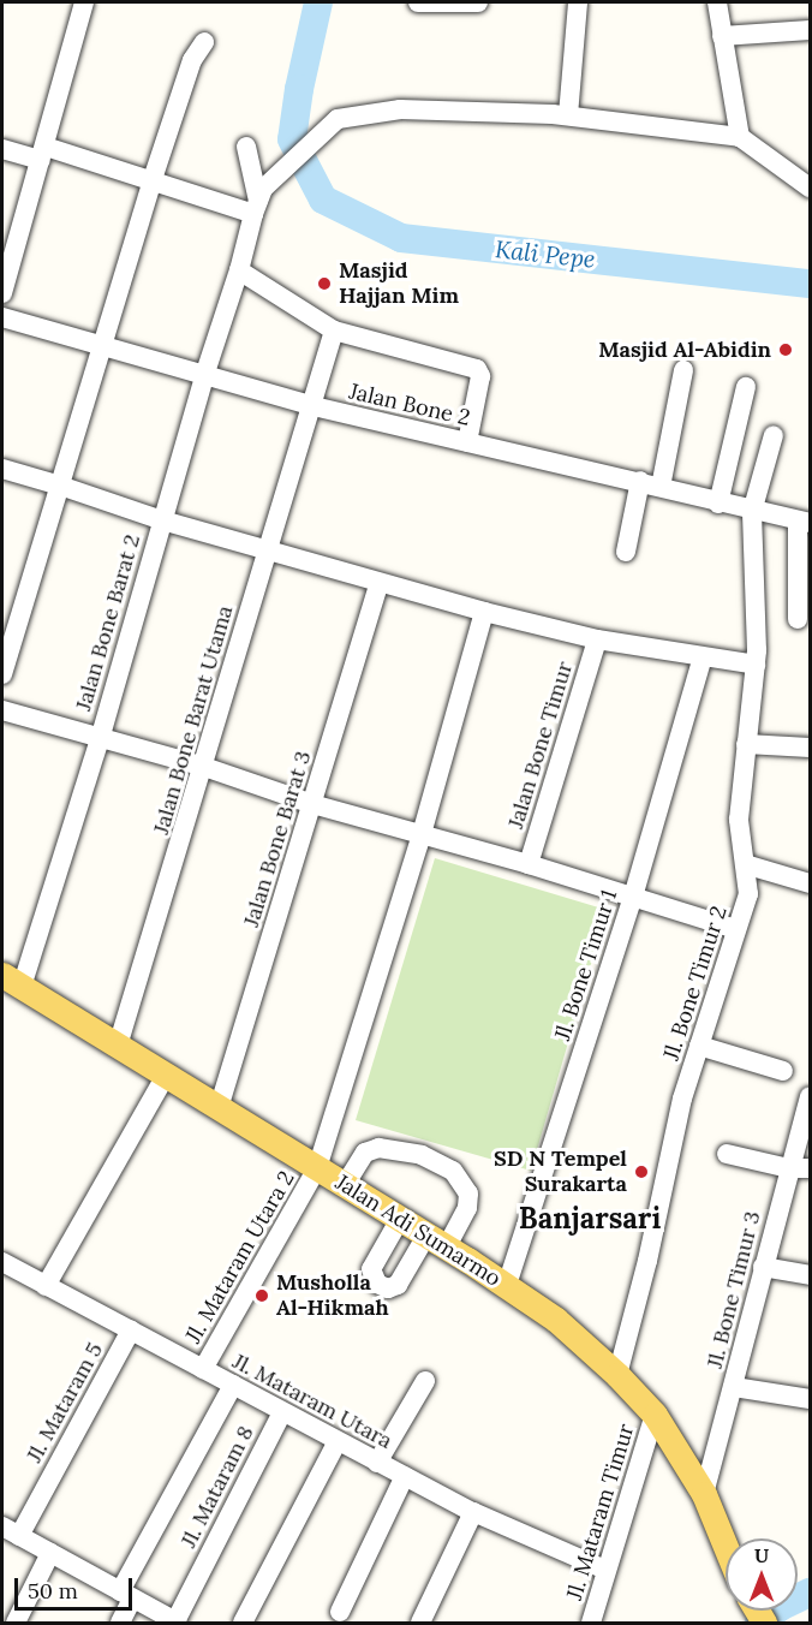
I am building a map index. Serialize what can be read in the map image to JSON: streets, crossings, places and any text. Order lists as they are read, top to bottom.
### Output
{
  "streets": {
    "main road": ["Jalan Adi Sumarmo"],
    "street": [
      "Jalan Bone 2",
      "Jalan Bone Barat 2",
      "Jalan Bone Barat Utama",
      "Jalan Bone Timur",
      "Jalan Bone Barat 3",
      "Jl. Bone Timur 1",
      "Jl. Bone Timur 2",
      "Jl. Mataram Utara 2",
      "Jl. Bone Timur 3",
      "Jl. Mataram Utara",
      "Jl. Mataram 5",
      "Jl. Mataram 8",
      "Jl. Mataram Timur"
    ]
  },
  "crossings": [
    ["Jalan Bone 2", "Jalan Bone Barat 2"],
    ["Jalan Bone 2", "Jalan Bone Barat Utama"],
    ["Jalan Bone 2", "Jl. Bone Timur 2"],
    ["Jalan Bone Barat 2", "Jalan Adi Sumarmo"],
    ["Jalan Bone Barat Utama", "Jalan Adi Sumarmo"],
    ["Jalan Bone Barat 3", "Jalan Adi Sumarmo"],
    ["Jl. Bone Timur 1", "Jalan Adi Sumarmo"],
    ["Jl. Bone Timur 2", "Jalan Adi Sumarmo"],
    ["Jalan Adi Sumarmo", "Jl. Mataram Utara 2"],
    ["Jalan Adi Sumarmo", "Jl. Bone Timur 3"],
    ["Jalan Adi Sumarmo", "Jl. Mataram Timur"],
    ["Jl. Mataram Utara 2", "Jl. Mataram Utara"],
    ["Jl. Mataram Utara", "Jl. Mataram 5"],
    ["Jl. Mataram Utara", "Jl. Mataram 8"],
    ["Jl. Mataram Utara", "Jl. Mataram Timur"]
  ],
  "districts": ["Banjarsari"],
  "water": ["Kali Pepe"],
  "places": [
    "Masjid Hajjan Mim",
    "Masjid Al-Abidin",
    "SD N Tempel Surakarta",
    "Musholla Al-Hikmah"
  ],
  "scale_bar": "50 m",
  "north": "top"
}
